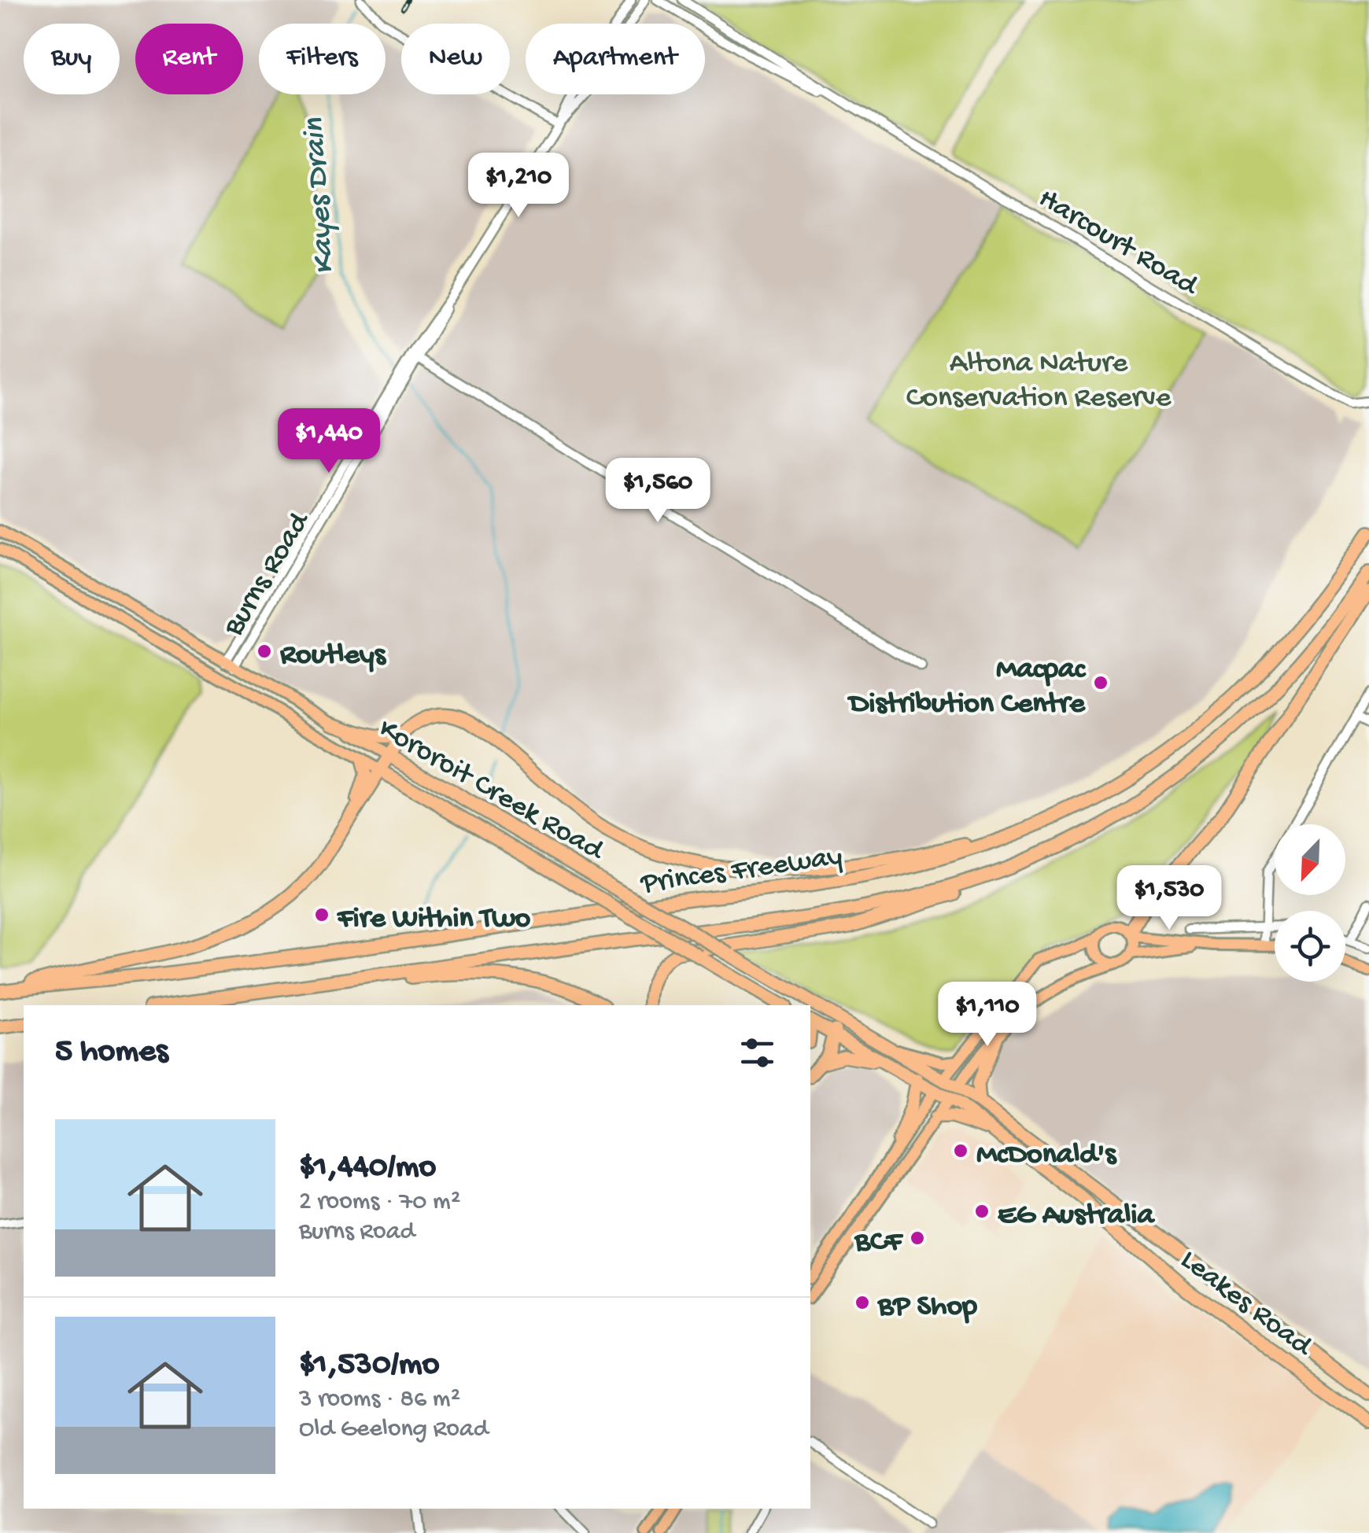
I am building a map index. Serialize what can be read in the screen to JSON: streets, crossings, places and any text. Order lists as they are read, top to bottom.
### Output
{
  "streets": {
    "highway": ["Kororoit Creek Road", "Princes Freeway", "Leakes Road"],
    "street": ["Harcourt Road", "Burns Road"]
  },
  "crossings": [
    ["Burns Road", "Kororoit Creek Road"],
    ["Kororoit Creek Road", "Leakes Road"]
  ],
  "water": ["Kayes Drain"],
  "parks": ["Altona Nature Conservation Reserve"],
  "places": [
    "Routleys",
    "Macpac Distribution Centre",
    "Fire Within Two",
    "McDonald's",
    "EG Australia",
    "BCF",
    "BP Shop"
  ],
  "north": "bottom left",
  "page": {
    "chip": [
      "Buy",
      "Rent",
      "Filters",
      "New",
      "Apartment"
    ],
    "price": [
      "$1,210",
      "$1,440",
      "$1,560",
      "$1,530",
      "$1,110"
    ],
    "heading": "5 homes",
    "list": [
      {
        "name": "$1,440/mo",
        "note": "2 rooms · 70 m² · Burns Road"
      },
      {
        "name": "$1,530/mo",
        "note": "3 rooms · 86 m² · Old Geelong Road"
      }
    ]
  }
}
